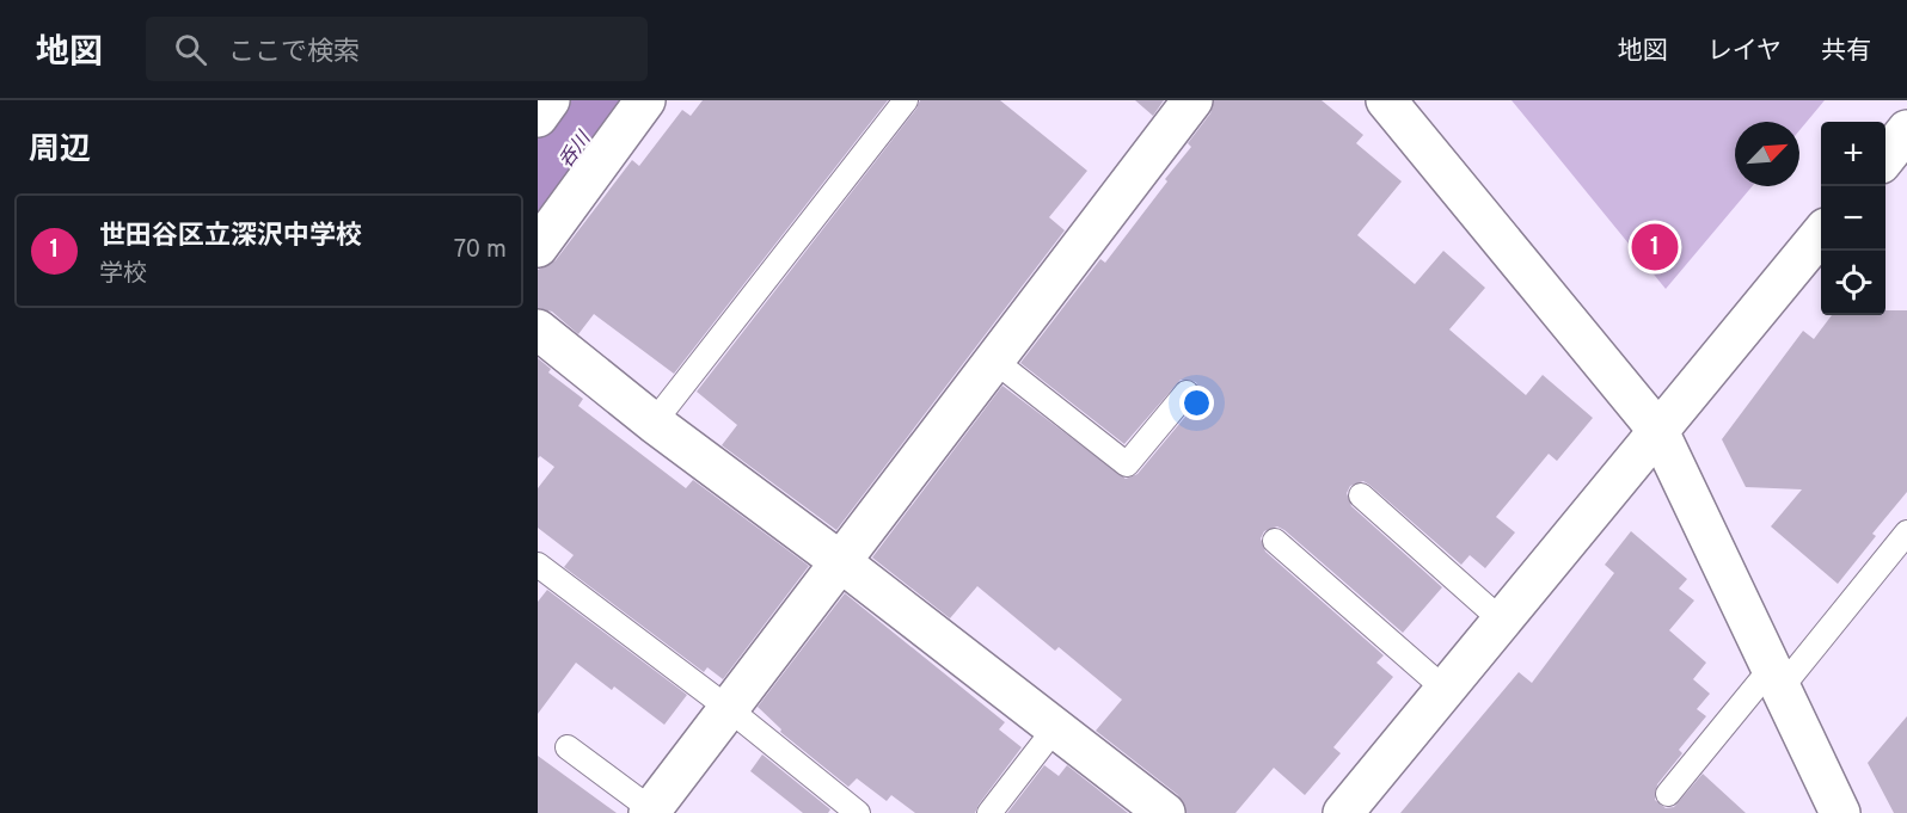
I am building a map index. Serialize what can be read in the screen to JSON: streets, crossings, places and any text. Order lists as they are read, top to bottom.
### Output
{
  "water": ["呑川"],
  "north": "top right",
  "page": {
    "header": "地図",
    "search": "ここで検索",
    "nav": ["地図", "レイヤ", "共有"],
    "heading": "周辺",
    "map_buttons": ["+", "−"],
    "list": [
      {
        "mark": "1",
        "name": "世田谷区立深沢中学校",
        "note": "学校",
        "value": "70 m"
      }
    ],
    "pins": "1"
  }
}
